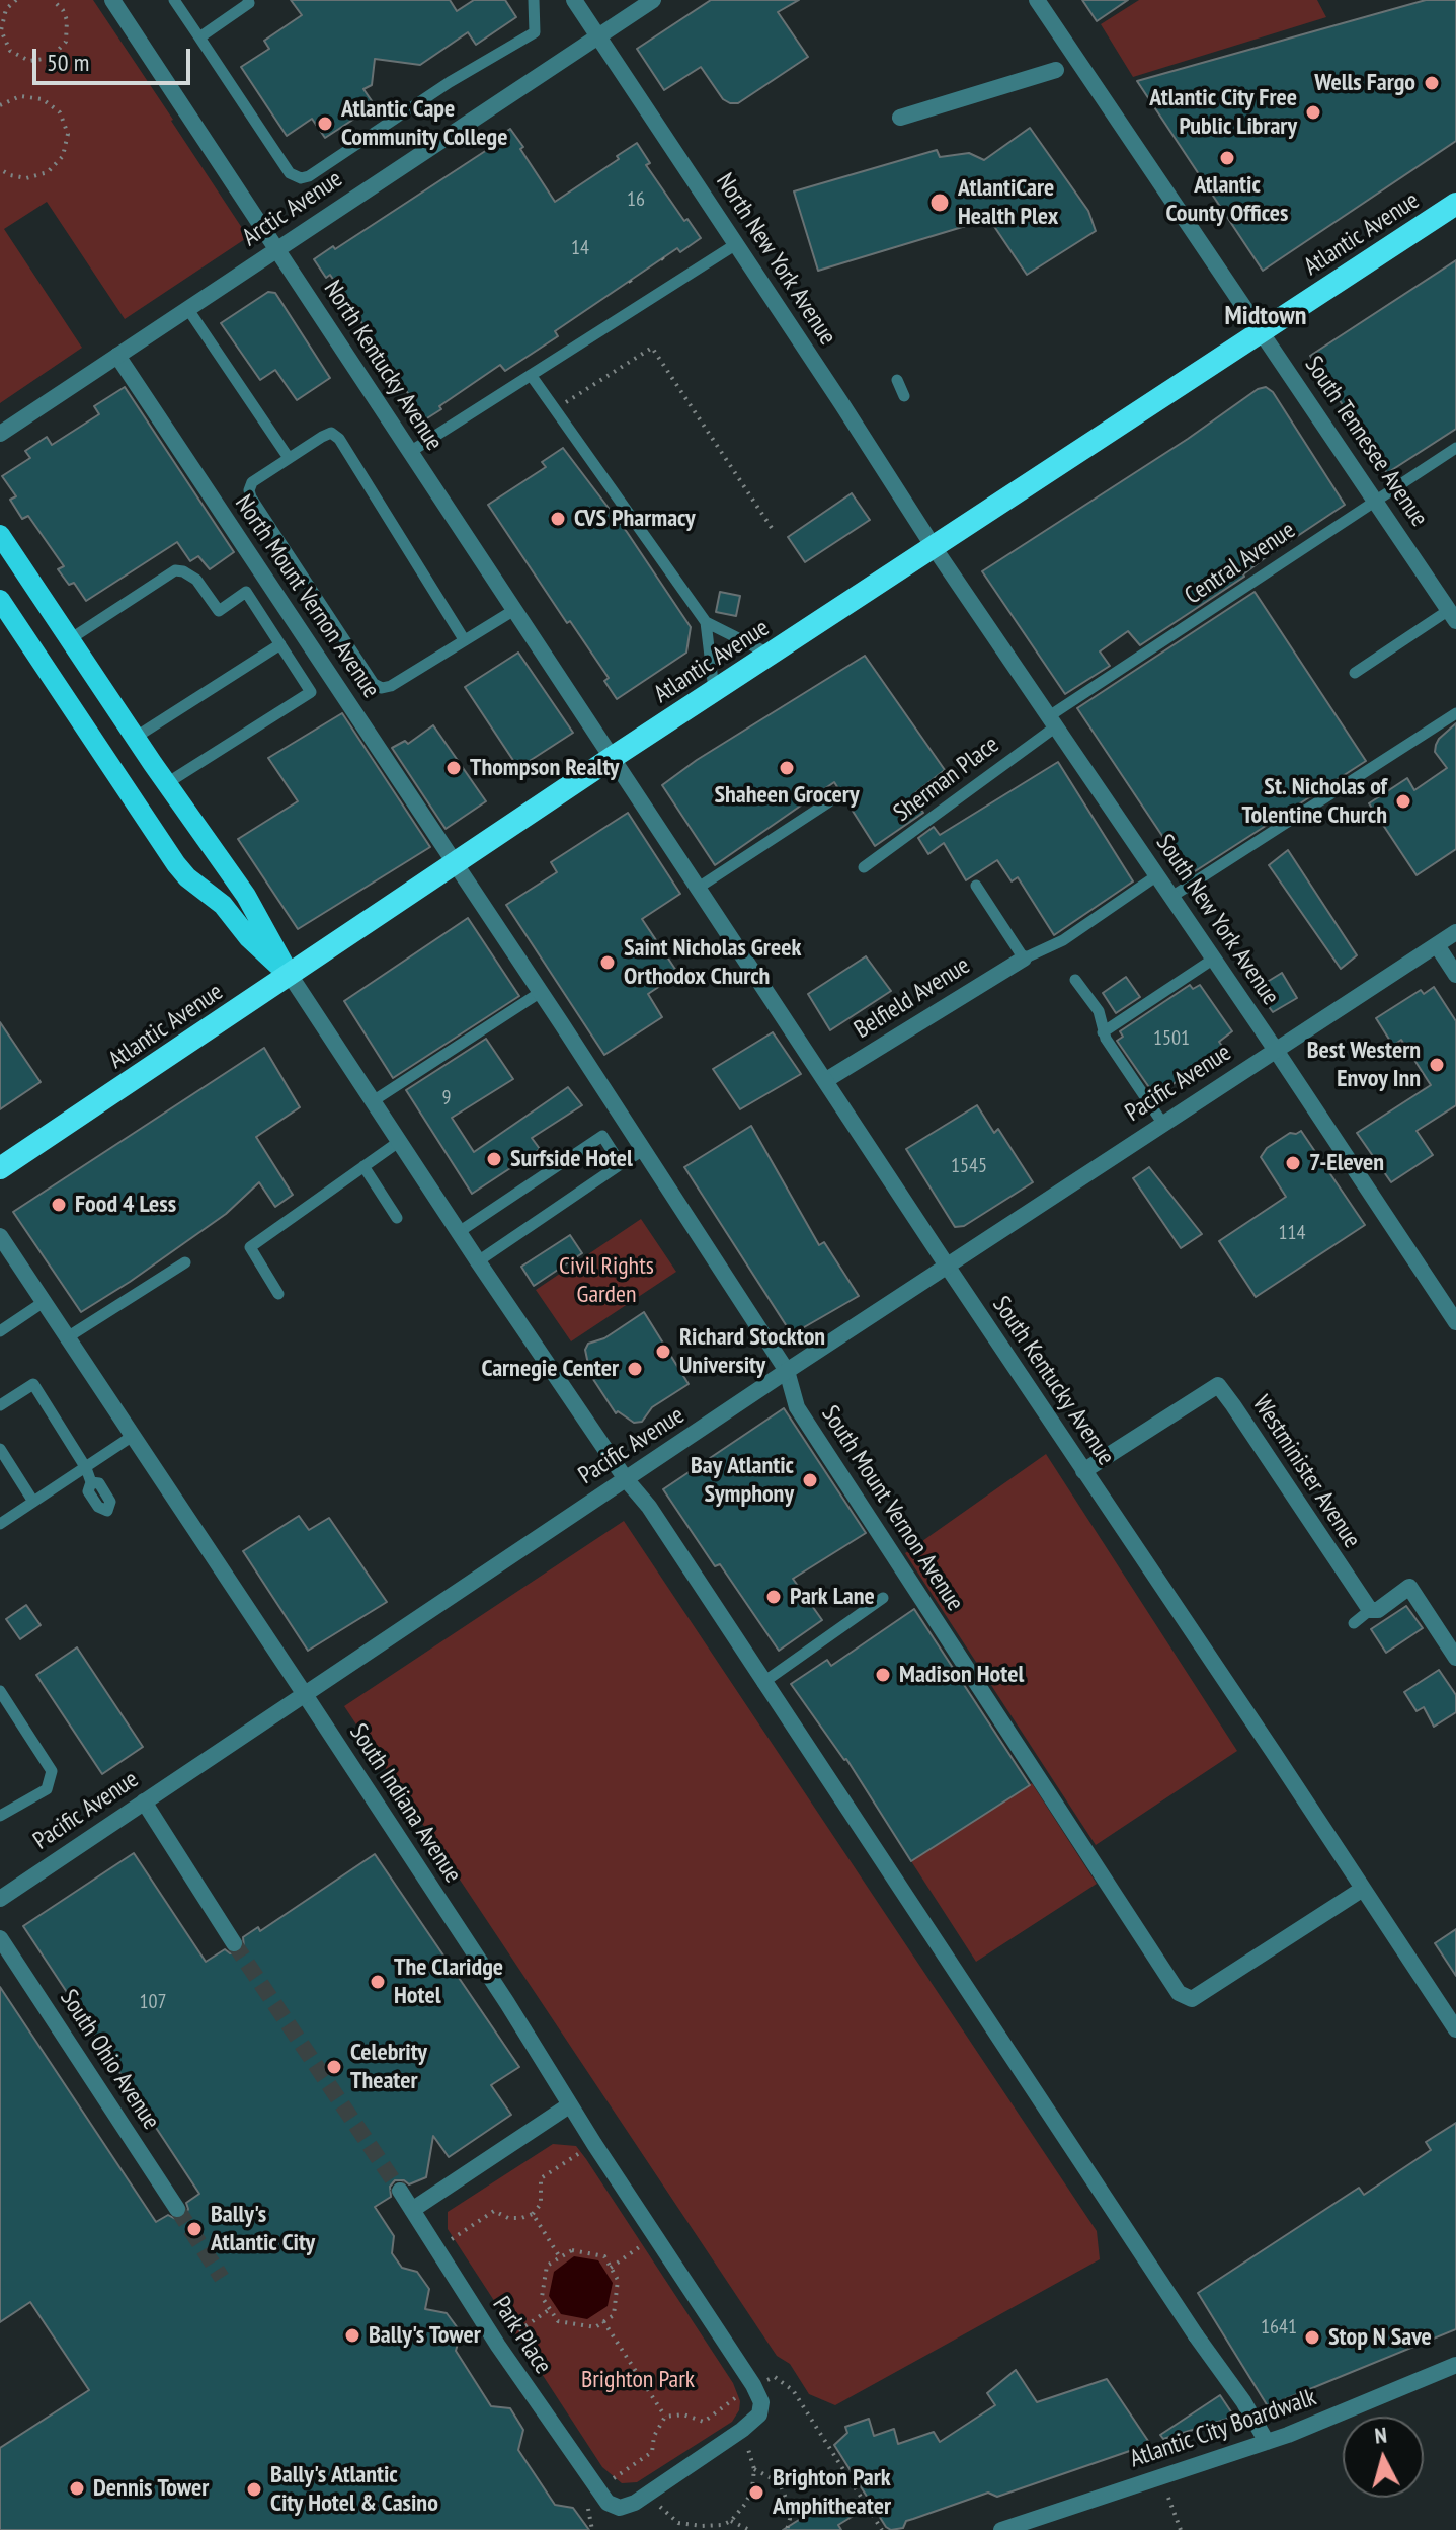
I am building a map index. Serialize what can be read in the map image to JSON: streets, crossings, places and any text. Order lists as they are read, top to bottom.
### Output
{
  "streets": {
    "highway": ["Atlantic Avenue"],
    "street": [
      "Arctic Avenue",
      "North New York Avenue",
      "North Kentucky Avenue",
      "South Tennesee Avenue",
      "North Mount Vernon Avenue",
      "South New York Avenue",
      "Belfield Avenue",
      "Pacific Avenue",
      "South Kentucky Avenue",
      "Westminister Avenue",
      "South Mount Vernon Avenue",
      "South Indiana Avenue",
      "South Ohio Avenue",
      "Park Place",
      "Atlantic City Boardwalk"
    ],
    "lane": ["Central Avenue", "Sherman Place"]
  },
  "crossings": [
    ["Arctic Avenue", "North New York Avenue"],
    ["Arctic Avenue", "North Kentucky Avenue"],
    ["Arctic Avenue", "North Mount Vernon Avenue"],
    ["Atlantic Avenue", "North New York Avenue"],
    ["Atlantic Avenue", "North Kentucky Avenue"],
    ["Atlantic Avenue", "South Tennesee Avenue"],
    ["Atlantic Avenue", "North Mount Vernon Avenue"],
    ["Atlantic Avenue", "South New York Avenue"],
    ["Atlantic Avenue", "South Kentucky Avenue"],
    ["Atlantic Avenue", "South Mount Vernon Avenue"],
    ["North New York Avenue", "South New York Avenue"],
    ["North Kentucky Avenue", "South Kentucky Avenue"],
    ["South Tennesee Avenue", "Central Avenue"],
    ["Central Avenue", "Sherman Place"],
    ["Central Avenue", "South New York Avenue"],
    ["North Mount Vernon Avenue", "South Mount Vernon Avenue"],
    ["Sherman Place", "South New York Avenue"],
    ["South New York Avenue", "Pacific Avenue"],
    ["Belfield Avenue", "South Kentucky Avenue"],
    ["Pacific Avenue", "South Kentucky Avenue"],
    ["Pacific Avenue", "South Mount Vernon Avenue"],
    ["Pacific Avenue", "South Indiana Avenue"],
    ["South Kentucky Avenue", "Westminister Avenue"],
    ["South Kentucky Avenue", "South Mount Vernon Avenue"]
  ],
  "districts": ["Midtown"],
  "parks": ["Civil Rights Garden", "Brighton Park"],
  "places": [
    "Wells Fargo",
    "Atlantic City Free Public Library",
    "Atlantic Cape Community College",
    "Atlantic County Offices",
    "AtlantiCare Health Plex",
    "CVS Pharmacy",
    "Thompson Realty",
    "Shaheen Grocery",
    "St. Nicholas of Tolentine Church",
    "Saint Nicholas Greek Orthodox Church",
    "Best Western Envoy Inn",
    "Surfside Hotel",
    "7-Eleven",
    "Food 4 Less",
    "Richard Stockton University",
    "Carnegie Center",
    "Bay Atlantic Symphony",
    "Park Lane",
    "Madison Hotel",
    "The Claridge Hotel",
    "Celebrity Theater",
    "Bally's Atlantic City",
    "Bally's Tower",
    "Stop N Save",
    "Dennis Tower",
    "Bally's Atlantic City Hotel & Casino",
    "Brighton Park Amphitheater"
  ],
  "house_numbers": [
    "16",
    "14",
    "1501",
    "9",
    "1545",
    "114",
    "107",
    "1641"
  ],
  "scale_bar": "50 m",
  "north": "top"
}
